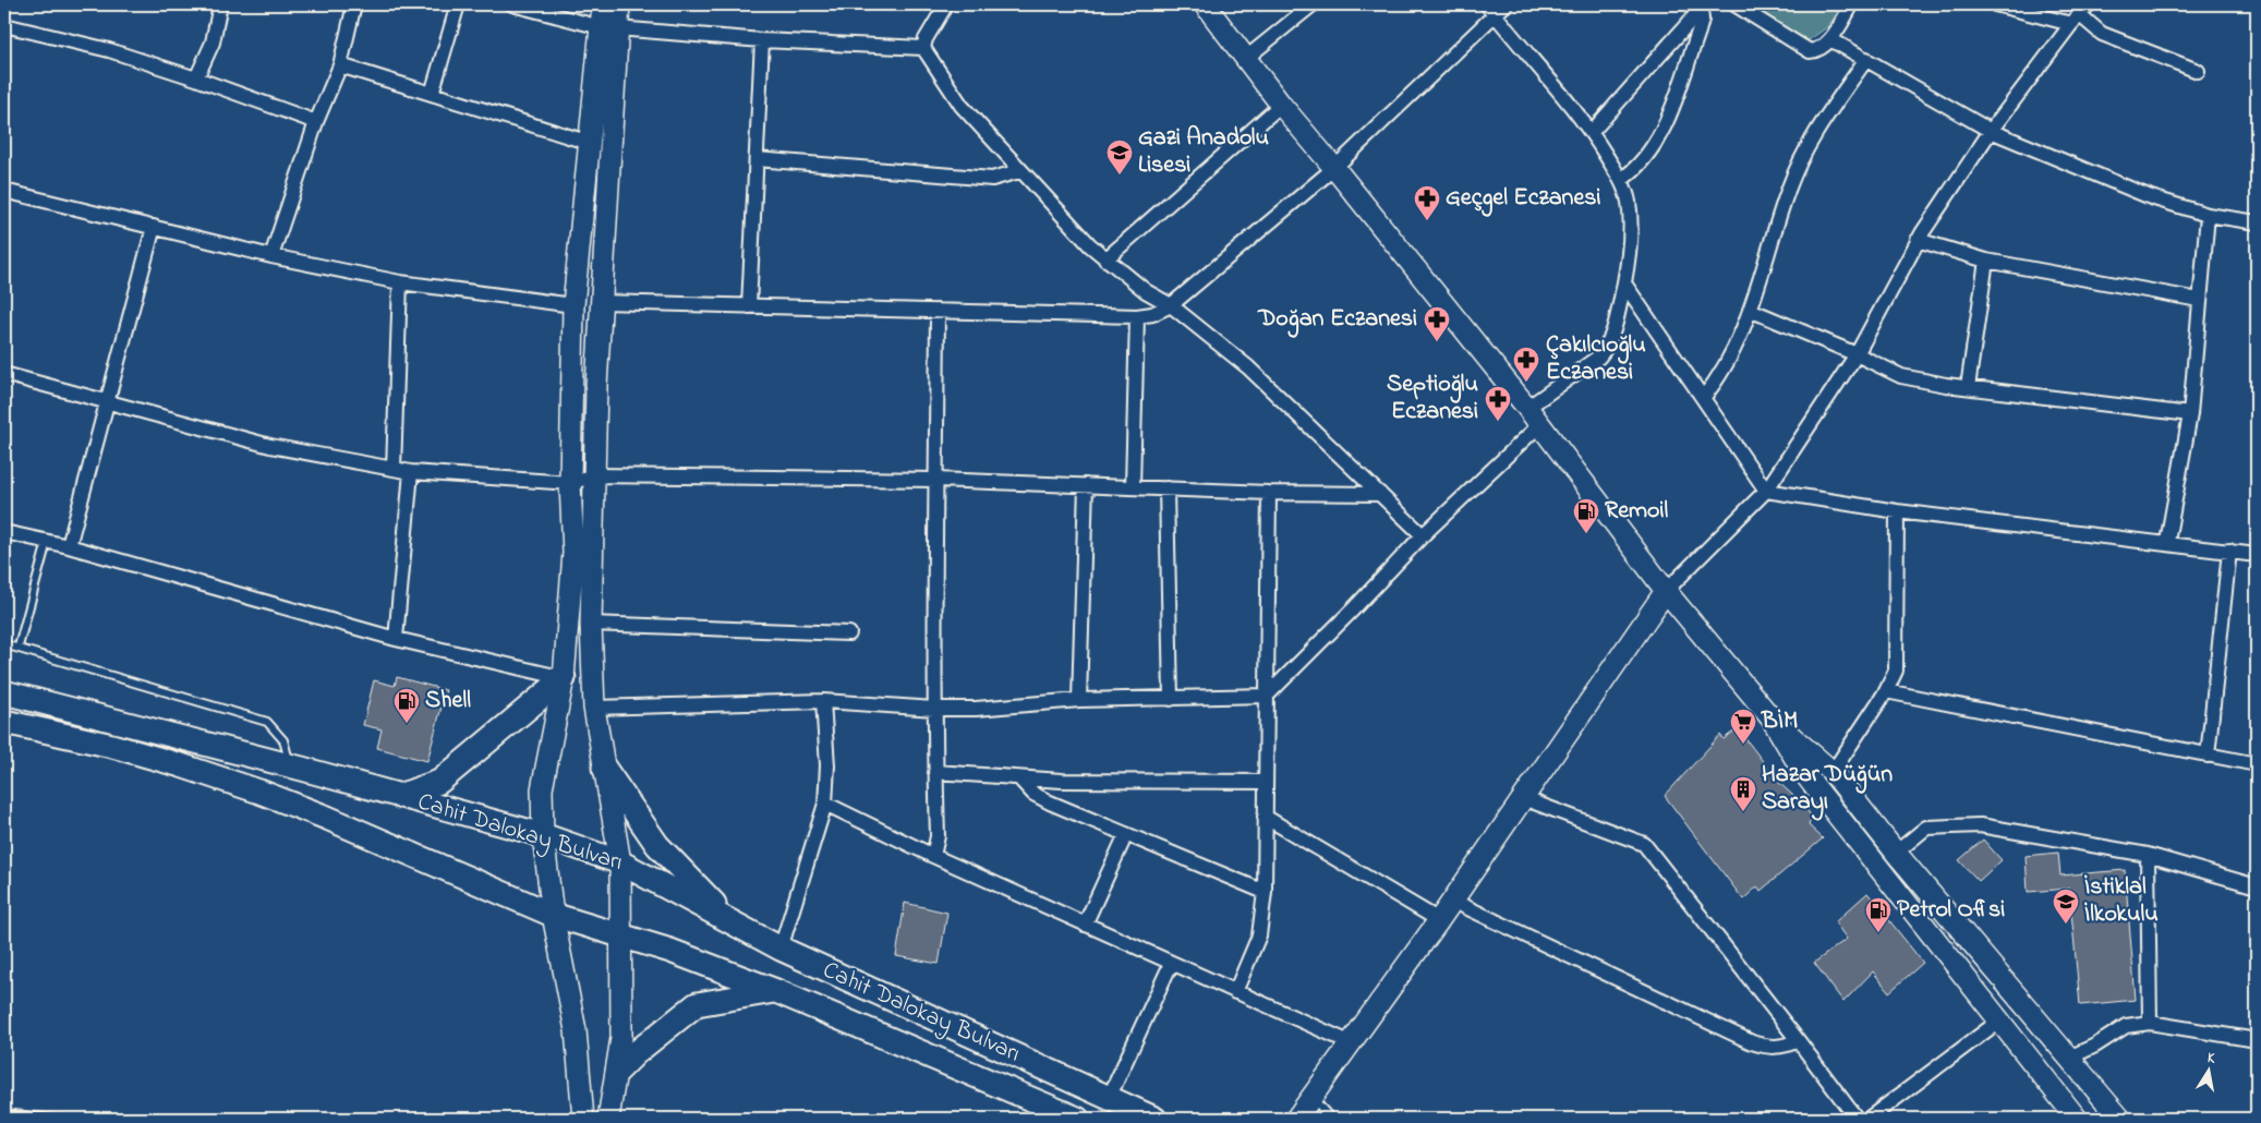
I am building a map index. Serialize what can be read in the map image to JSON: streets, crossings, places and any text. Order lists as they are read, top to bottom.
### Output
{
  "streets": {
    "main road": ["Cahit Dalokay Bulvarı"]
  },
  "places": {
    "school or university": ["Gazi Anadolu Lisesi", "İstiklal İlkokulu"],
    "pharmacy": [
      "Geçgel Eczanesi",
      "Doğan Eczanesi",
      "Çakılcıoğlu Eczanesi",
      "Septioğlu Eczanesi"
    ],
    "fuel station": ["Remoil", "Shell", "Petrol Ofisi"],
    "supermarket": ["BİM"],
    "building": ["Hazar Düğün Sarayı"]
  },
  "north": "top"
}
